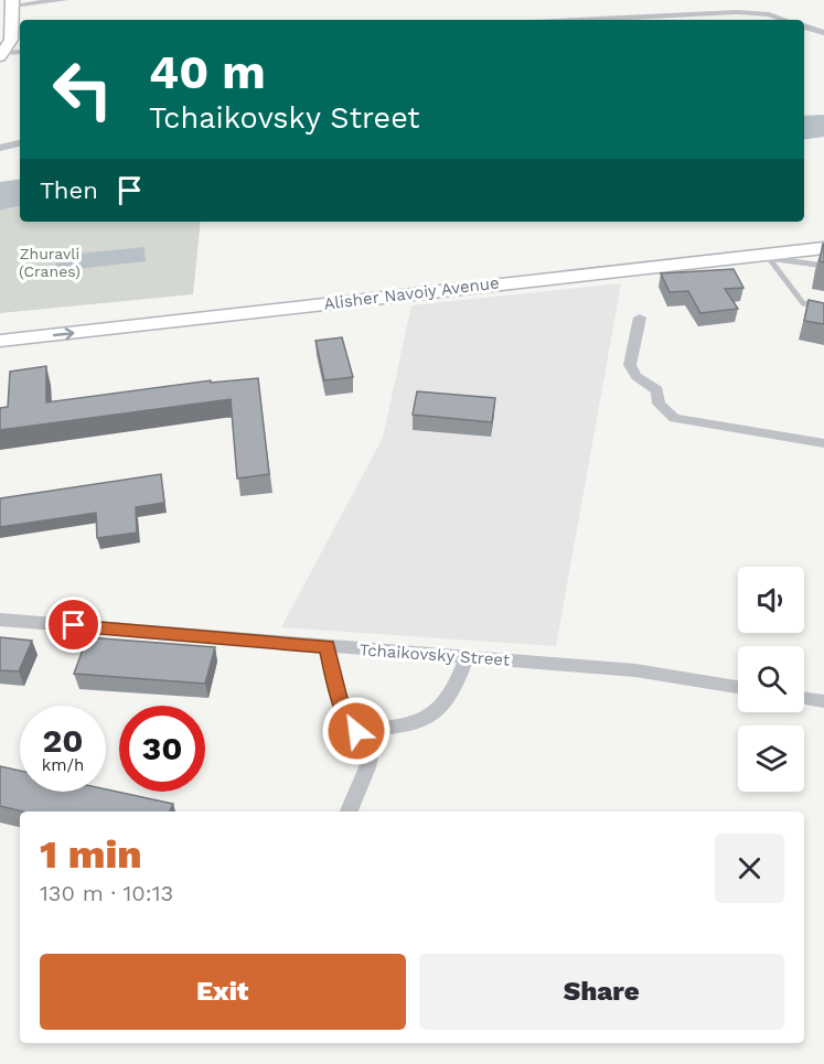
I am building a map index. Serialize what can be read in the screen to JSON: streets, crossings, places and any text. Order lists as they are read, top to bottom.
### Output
{
  "streets": {
    "main road": ["Alisher Navoiy Avenue"],
    "street": ["Tchaikovsky Street"]
  },
  "parks": ["Zhuravli (Cranes)"],
  "page": {
    "turn": ["40 m", "Tchaikovsky Street"],
    "then": "Then",
    "speed": "20 km/h",
    "limit": "30",
    "heading": ["1 min", "130 m · 10:13"],
    "buttons": ["Exit", "Share"]
  }
}
